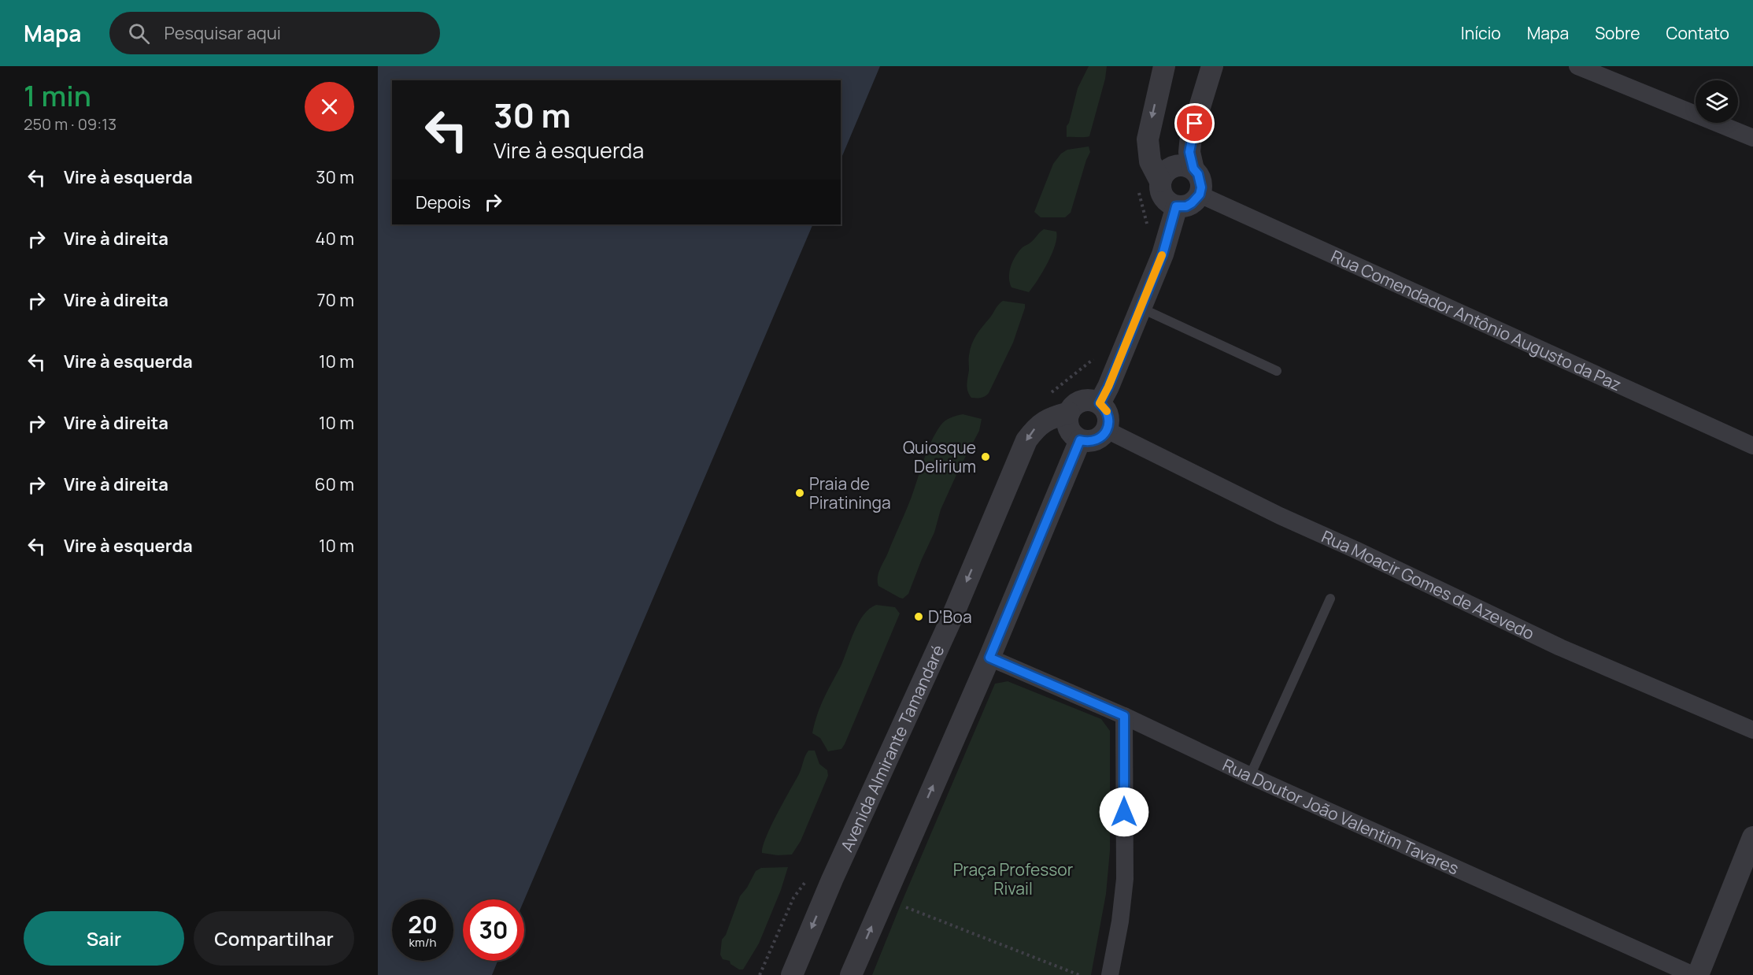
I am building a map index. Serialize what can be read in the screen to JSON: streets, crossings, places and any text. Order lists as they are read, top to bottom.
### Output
{
  "streets": {
    "street": [
      "Rua Comendador Antônio Augusto da Paz",
      "Rua Moacir Gomes de Azevedo",
      "Avenida Almirante Tamandaré",
      "Rua Doutor João Valentim Tavares"
    ]
  },
  "crossings": [
    ["Rua Moacir Gomes de Azevedo", "Avenida Almirante Tamandaré"]
  ],
  "parks": ["Praça Professor Rivail"],
  "places": ["Quiosque Delirium", "Praia de Piratininga", "D'Boa"],
  "page": {
    "header": "Mapa",
    "search": "Pesquisar aqui",
    "nav": [
      "Início",
      "Mapa",
      "Sobre",
      "Contato"
    ],
    "heading": ["1 min", "250 m · 09:13"],
    "turn": ["30 m", "Vire à esquerda"],
    "list": [
      {
        "name": "Vire à esquerda",
        "value": "30 m"
      },
      {
        "name": "Vire à direita",
        "value": "40 m"
      },
      {
        "name": "Vire à direita",
        "value": "70 m"
      },
      {
        "name": "Vire à esquerda",
        "value": "10 m"
      },
      {
        "name": "Vire à direita",
        "value": "10 m"
      },
      {
        "name": "Vire à direita",
        "value": "60 m"
      },
      {
        "name": "Vire à esquerda",
        "value": "10 m"
      }
    ],
    "then": "Depois",
    "speed": "20 km/h",
    "limit": "30",
    "buttons": ["Sair", "Compartilhar"]
  }
}
